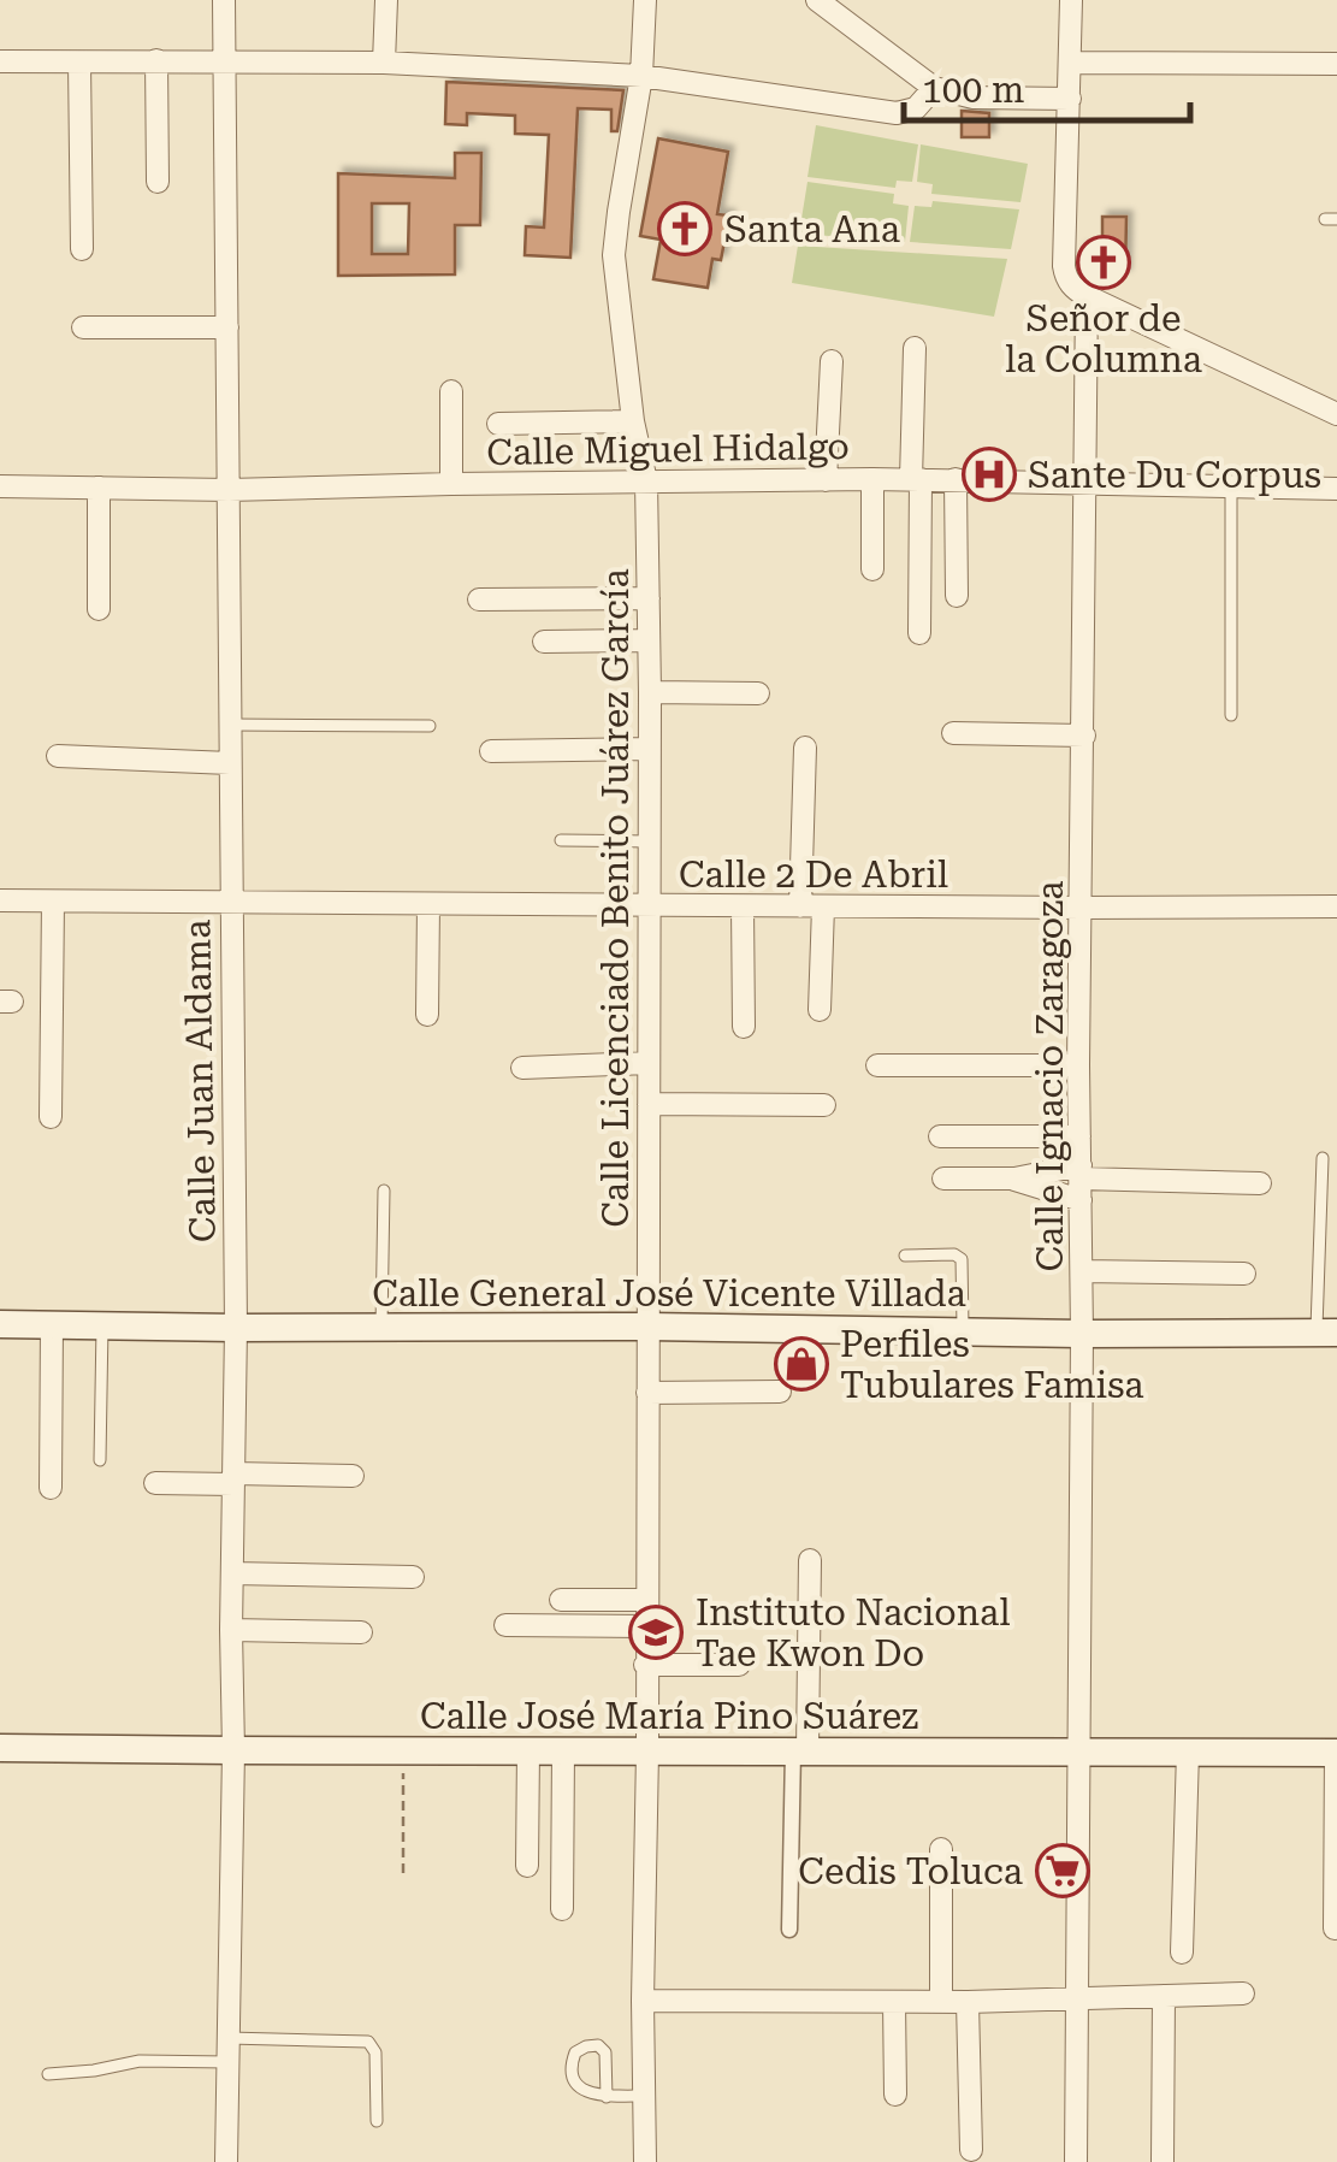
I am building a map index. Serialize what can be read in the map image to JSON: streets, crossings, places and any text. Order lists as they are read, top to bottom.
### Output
{
  "streets": {
    "main road": ["Calle General José Vicente Villada", "Calle José María Pino Suárez"],
    "street": [
      "Calle Miguel Hidalgo",
      "Calle 2 De Abril",
      "Calle Licenciado Benito Juárez García",
      "Calle Ignacio Zaragoza",
      "Calle Juan Aldama"
    ]
  },
  "crossings": [
    ["Calle Miguel Hidalgo", "Calle Licenciado Benito Juárez García"],
    ["Calle Miguel Hidalgo", "Calle Ignacio Zaragoza"],
    ["Calle Miguel Hidalgo", "Calle Juan Aldama"],
    ["Calle 2 De Abril", "Calle Licenciado Benito Juárez García"],
    ["Calle 2 De Abril", "Calle Ignacio Zaragoza"],
    ["Calle 2 De Abril", "Calle Juan Aldama"],
    ["Calle Licenciado Benito Juárez García", "Calle General José Vicente Villada"],
    ["Calle Licenciado Benito Juárez García", "Calle José María Pino Suárez"],
    ["Calle Ignacio Zaragoza", "Calle General José Vicente Villada"],
    ["Calle Ignacio Zaragoza", "Calle José María Pino Suárez"],
    ["Calle Juan Aldama", "Calle General José Vicente Villada"],
    ["Calle Juan Aldama", "Calle José María Pino Suárez"]
  ],
  "places": {
    "church": ["Santa Ana", "Señor de la Columna"],
    "hospital": ["Sante Du Corpus"],
    "shop": ["Perfiles Tubulares Famisa"],
    "school or university": ["Instituto Nacional Tae Kwon Do"],
    "supermarket": ["Cedis Toluca"]
  },
  "scale_bar": "100 m"
}
